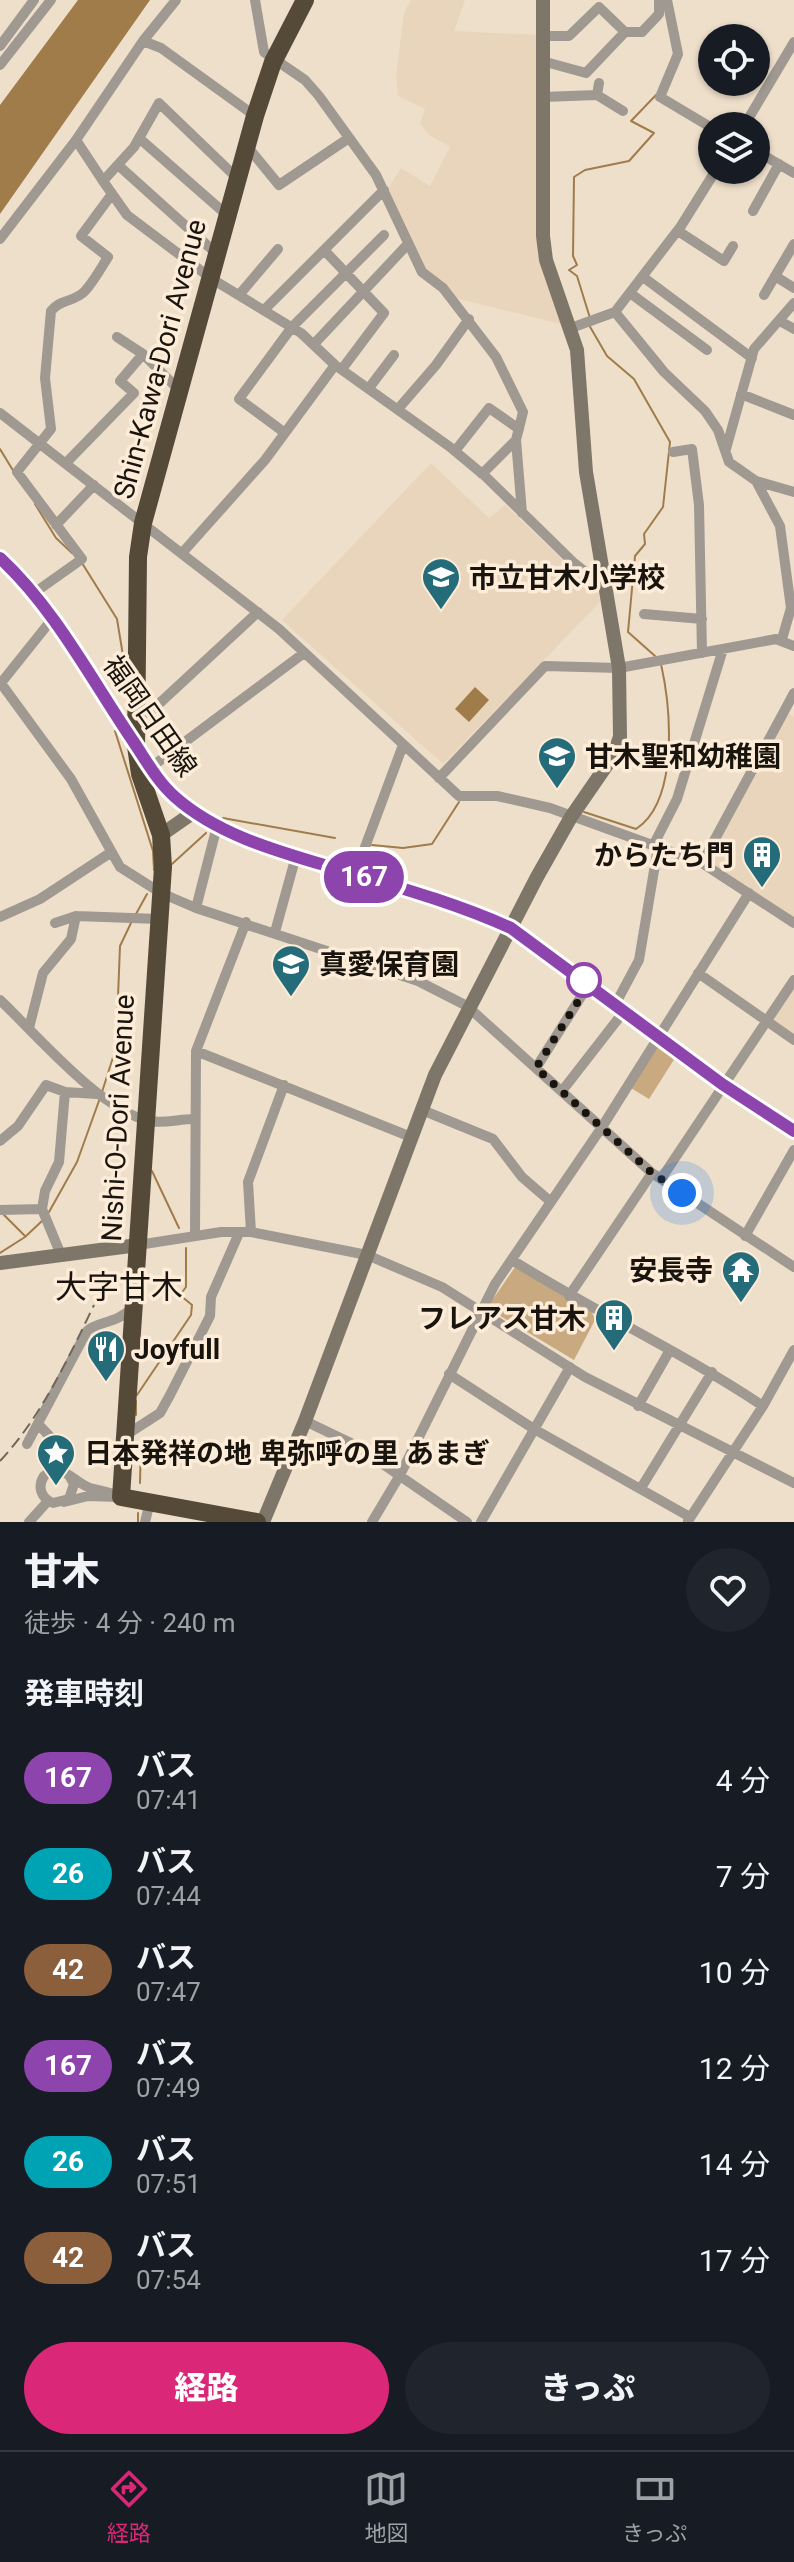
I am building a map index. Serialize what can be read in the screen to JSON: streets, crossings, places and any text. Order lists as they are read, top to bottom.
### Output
{
  "streets": {
    "highway": ["Shin-Kawa-Dori Avenue", "Nishi-O-Dori Avenue"],
    "street": ["福岡日田線"]
  },
  "crossings": [
    ["Shin-Kawa-Dori Avenue", "福岡日田線"],
    ["Shin-Kawa-Dori Avenue", "Nishi-O-Dori Avenue"],
    ["福岡日田線", "Nishi-O-Dori Avenue"]
  ],
  "districts": ["大字甘木"],
  "places": {
    "school or university": ["市立甘木小学校", "甘木聖和幼稚園", "真愛保育園"],
    "building": ["からたち門", "フレアス甘木"],
    "temple": ["安長寺"],
    "restaurant": ["Joyfull"],
    "place": ["日本発祥の地 卑弥呼の里 あまぎ"]
  },
  "lines": ["bus line 167"],
  "page": {
    "on_map": "167",
    "heading": [
      ["甘木", "徒歩 · 4 分 · 240 m"],
      "発車時刻"
    ],
    "list": [
      {
        "mark": "167",
        "name": "バス",
        "note": "07:41",
        "value": "4 分"
      },
      {
        "mark": "26",
        "name": "バス",
        "note": "07:44",
        "value": "7 分"
      },
      {
        "mark": "42",
        "name": "バス",
        "note": "07:47",
        "value": "10 分"
      },
      {
        "mark": "167",
        "name": "バス",
        "note": "07:49",
        "value": "12 分"
      },
      {
        "mark": "26",
        "name": "バス",
        "note": "07:51",
        "value": "14 分"
      },
      {
        "mark": "42",
        "name": "バス",
        "note": "07:54",
        "value": "17 分"
      }
    ],
    "buttons": ["経路", "きっぷ"],
    "tabs": ["経路", "地図", "きっぷ"]
  }
}
